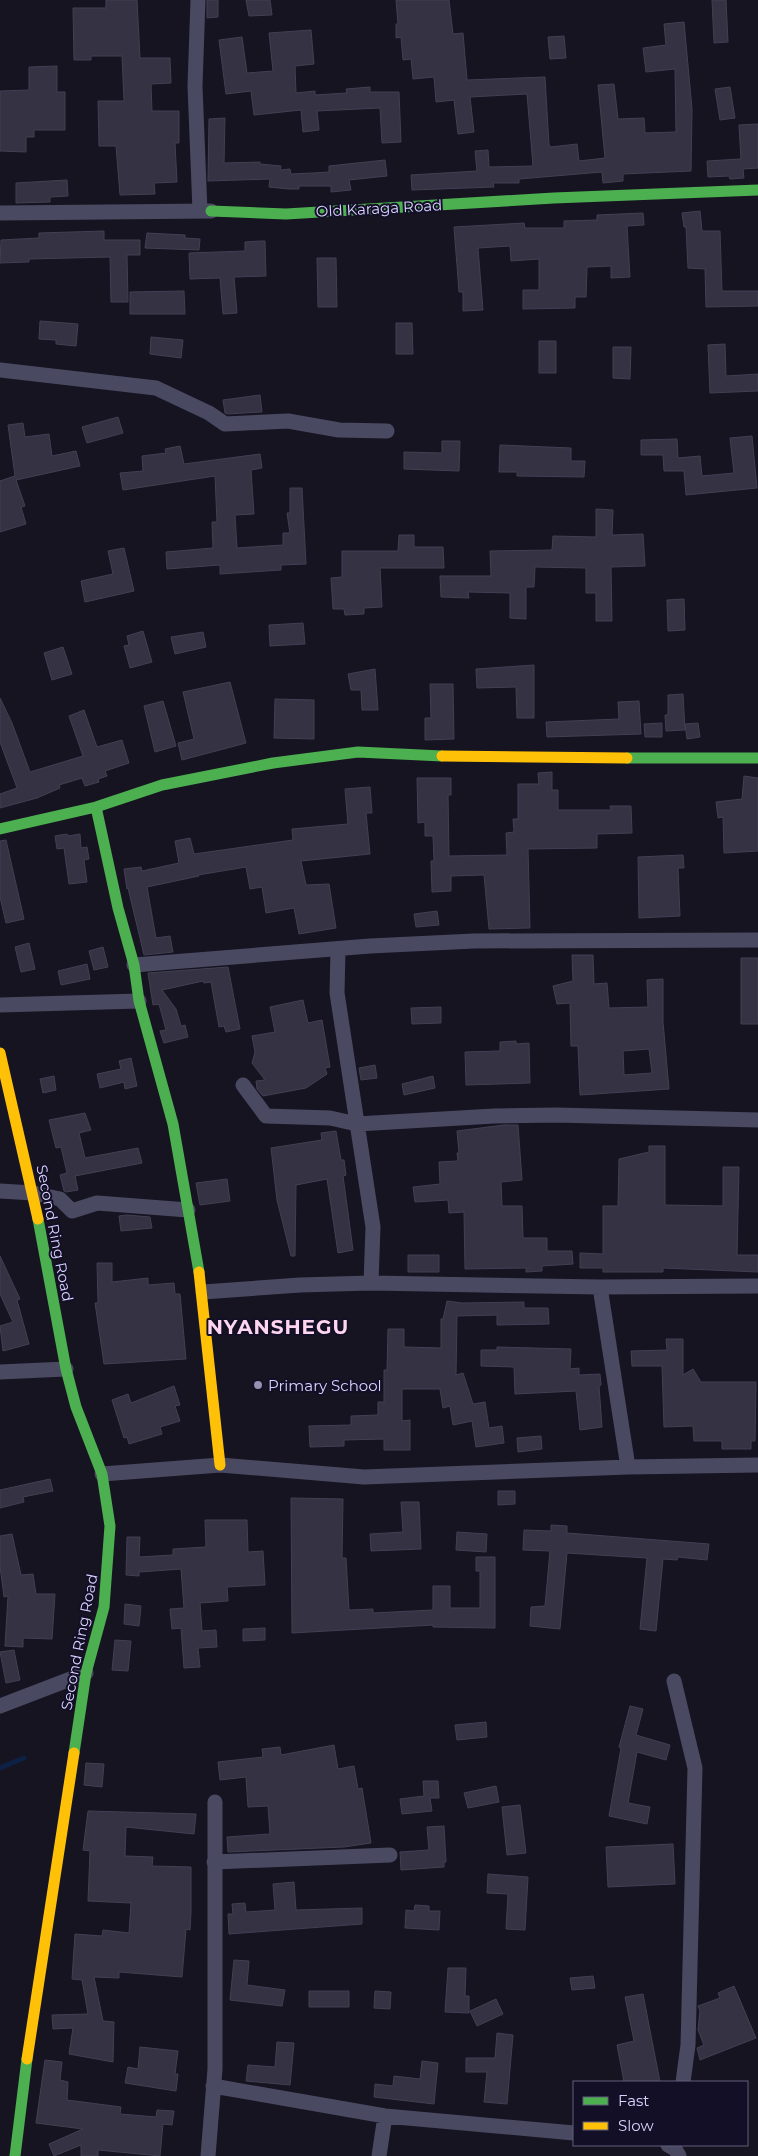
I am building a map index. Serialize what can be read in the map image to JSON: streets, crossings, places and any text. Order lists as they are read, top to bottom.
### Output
{
  "streets": {
    "street": ["Old Karaga Road", "Second Ring Road"]
  },
  "districts": ["NYANSHEGU"],
  "places": ["Primary School"],
  "legend": ["Fast", "Slow"]
}
